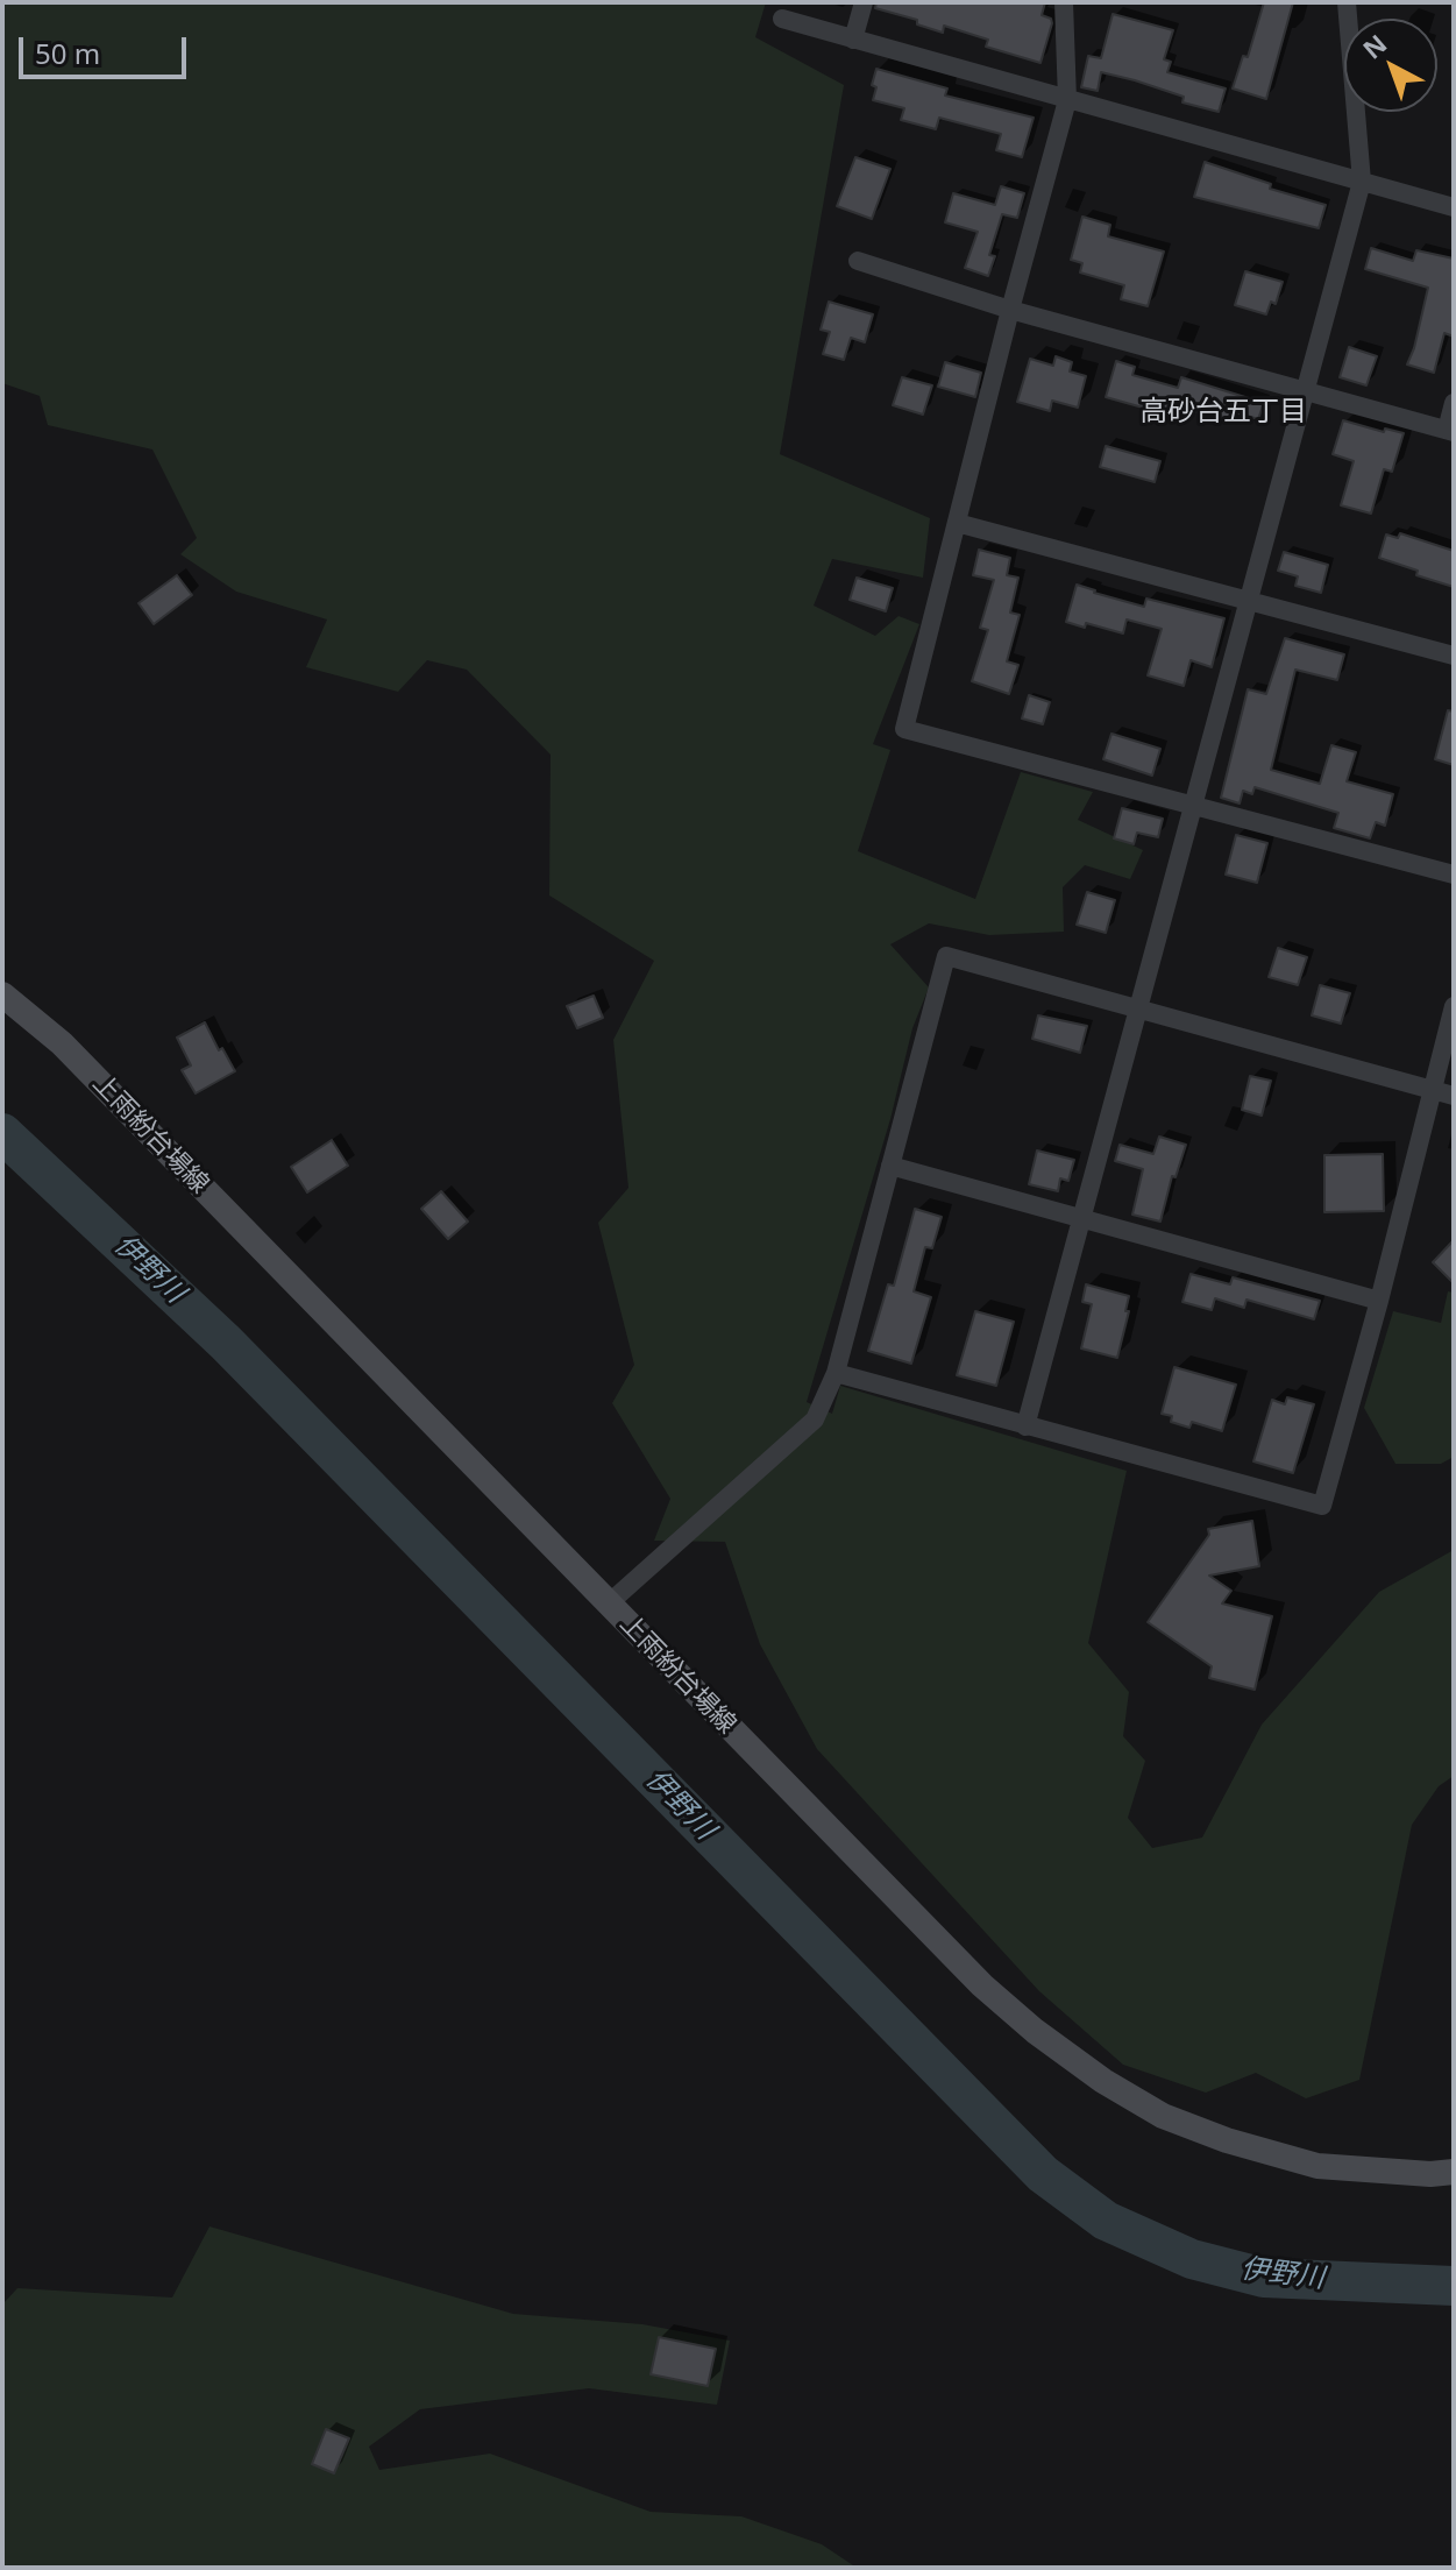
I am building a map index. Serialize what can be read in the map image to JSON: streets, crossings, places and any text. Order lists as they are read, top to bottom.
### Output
{
  "streets": {
    "main road": ["上雨紛台場線"]
  },
  "districts": ["高砂台五丁目"],
  "water": ["伊野川"],
  "scale_bar": "50 m",
  "north": "top left"
}
